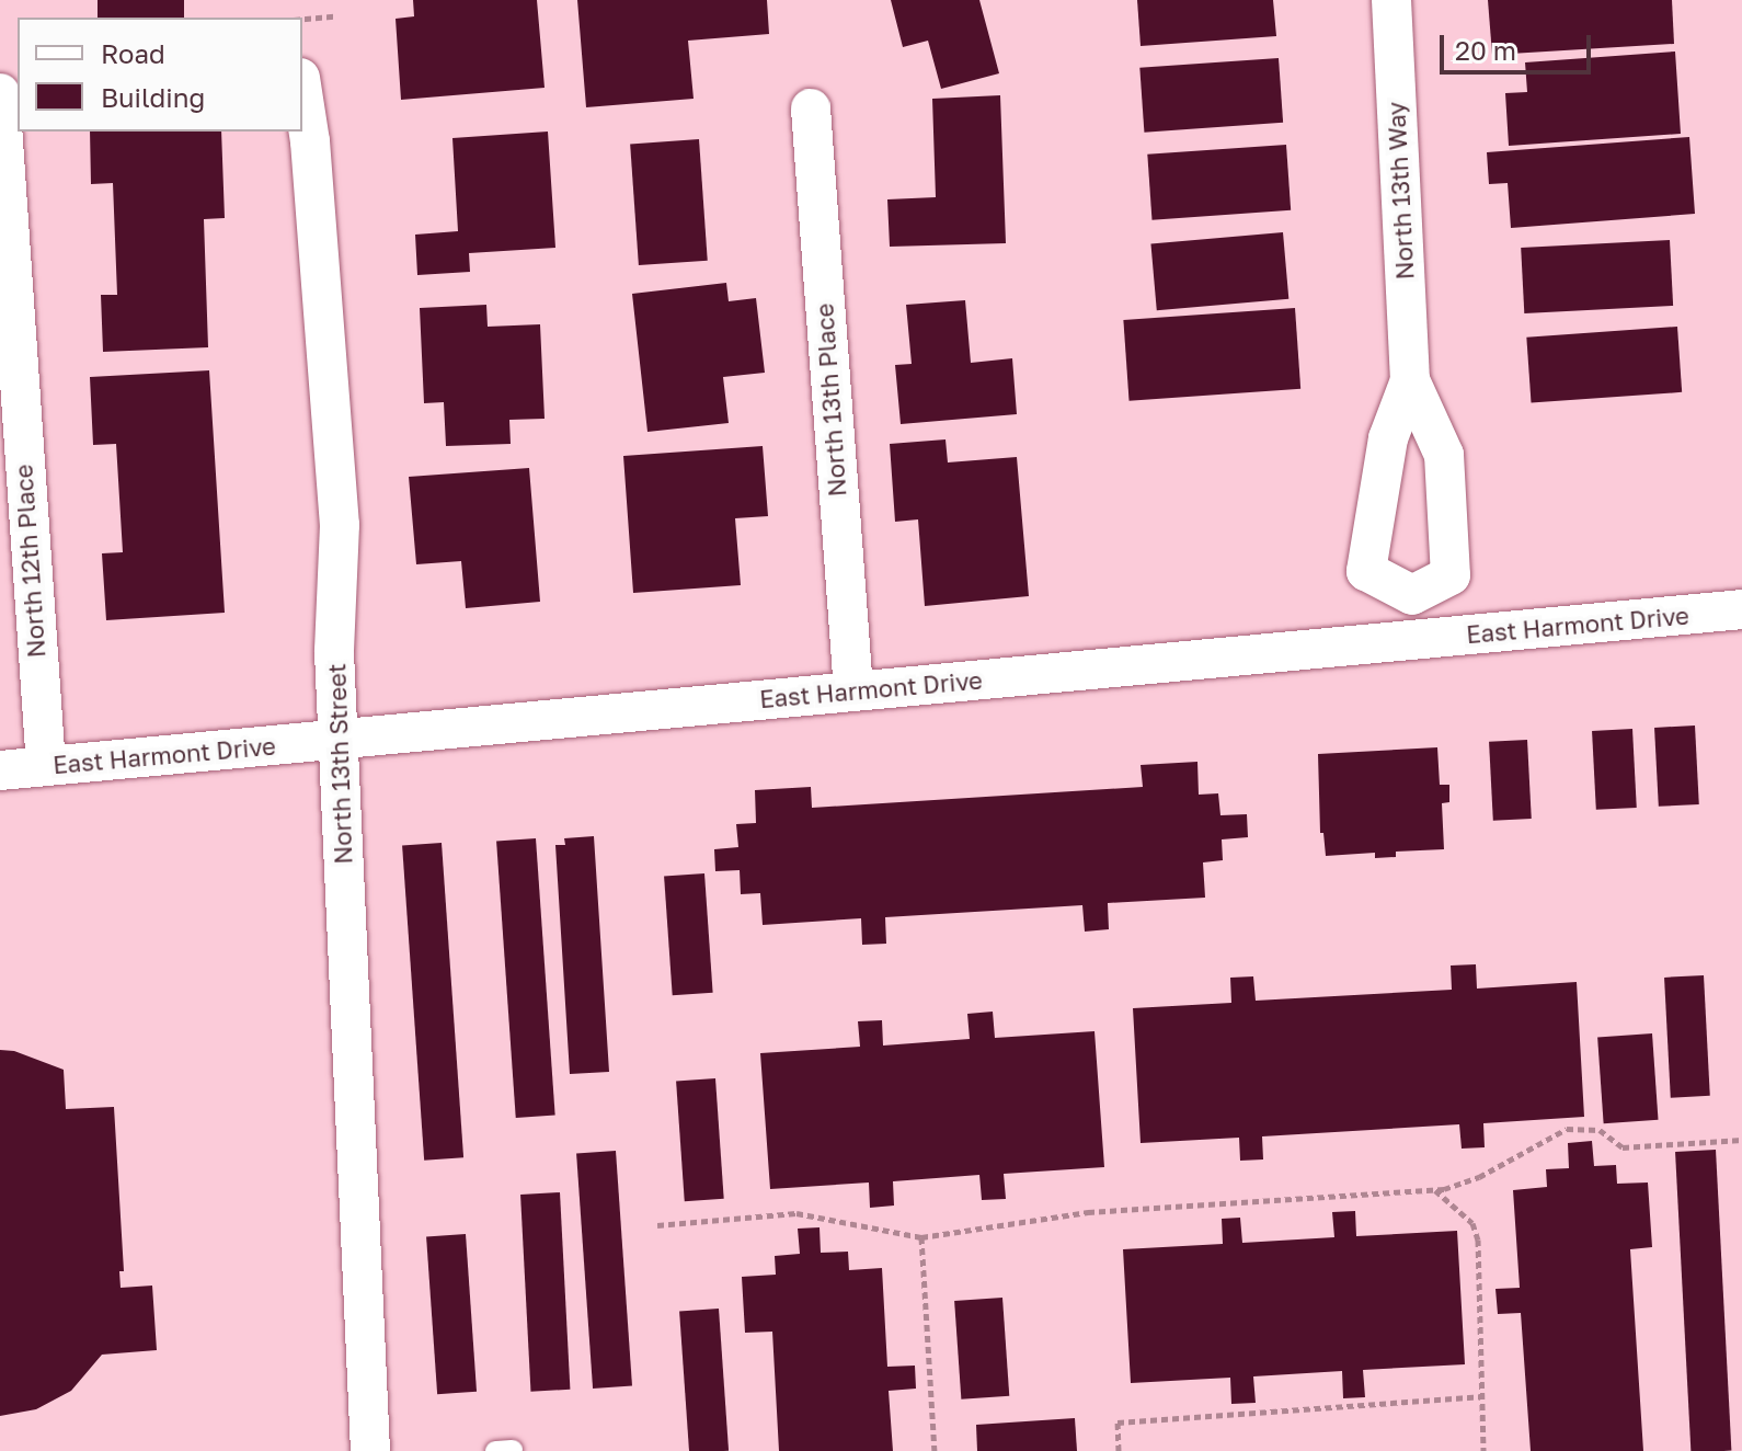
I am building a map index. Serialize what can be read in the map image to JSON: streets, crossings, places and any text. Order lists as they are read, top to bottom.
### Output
{
  "streets": {
    "street": [
      "North 13th Way",
      "North 13th Place",
      "North 12th Place",
      "East Harmont Drive",
      "North 13th Street"
    ]
  },
  "crossings": [
    ["North 13th Place", "East Harmont Drive"],
    ["North 12th Place", "East Harmont Drive"],
    ["East Harmont Drive", "North 13th Street"]
  ],
  "legend": ["Road", "Building"],
  "scale_bar": "20 m"
}
